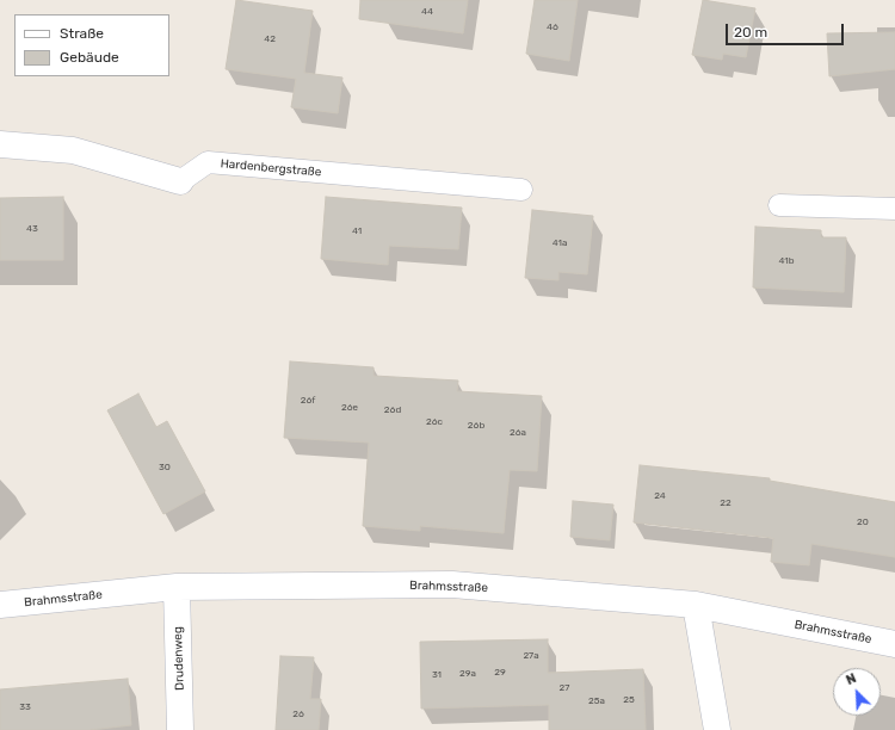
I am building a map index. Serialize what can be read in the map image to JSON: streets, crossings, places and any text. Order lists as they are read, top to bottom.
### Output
{
  "streets": {
    "street": ["Hardenbergstraße", "Brahmsstraße", "Drudenweg"]
  },
  "crossings": [
    ["Brahmsstraße", "Drudenweg"]
  ],
  "house_numbers": [
    "44",
    "46",
    "42",
    "43",
    "41",
    "41a",
    "41b",
    "26f",
    "26e",
    "26d",
    "26c",
    "26b",
    "26a",
    "30",
    "24",
    "22",
    "20",
    "27a",
    "29",
    "29a",
    "31",
    "27",
    "25",
    "25a",
    "33",
    "26"
  ],
  "legend": ["Straße", "Gebäude"],
  "scale_bar": "20 m",
  "north": "top left"
}
